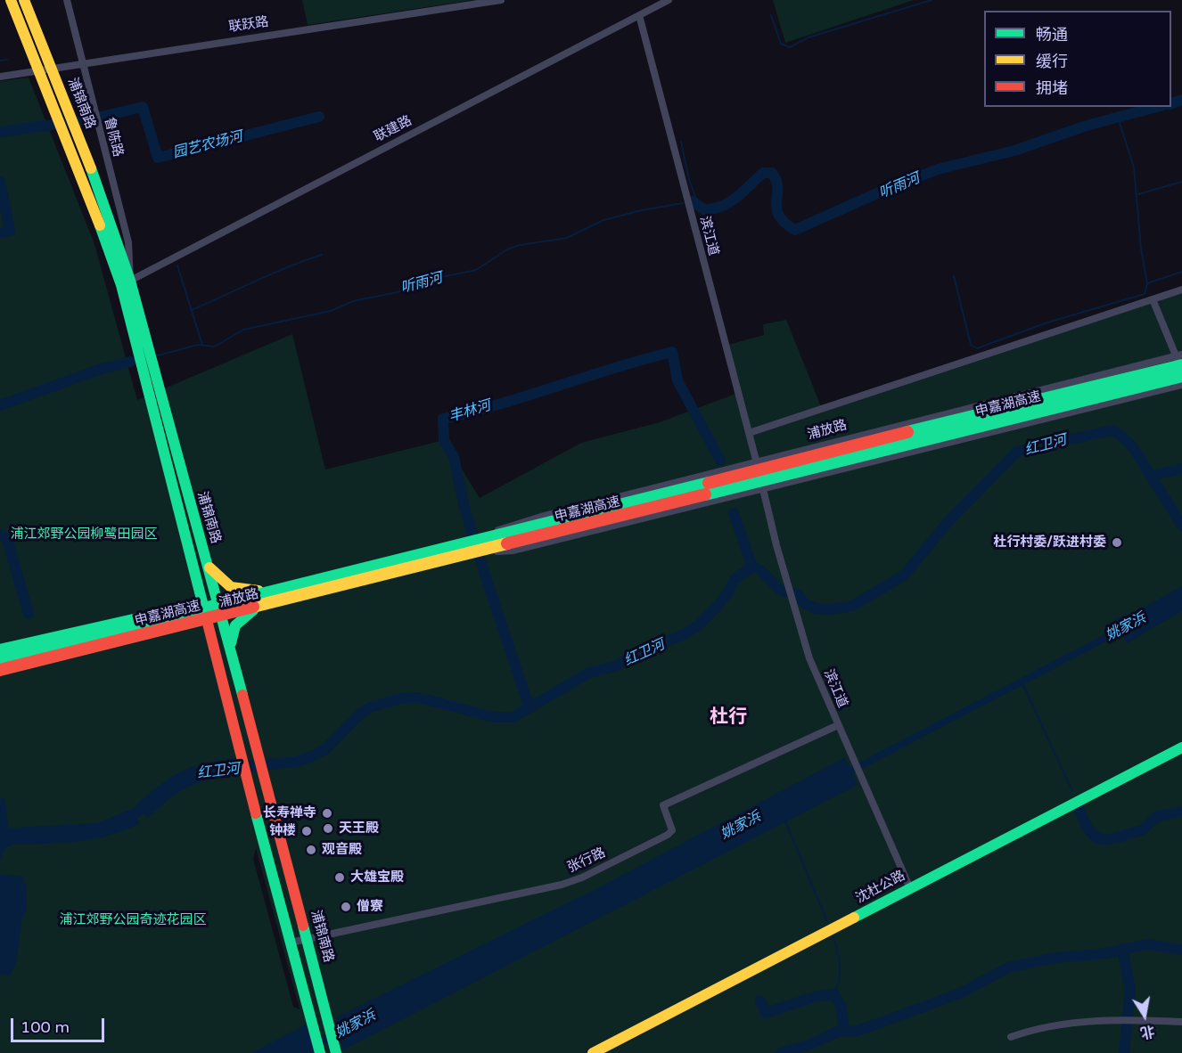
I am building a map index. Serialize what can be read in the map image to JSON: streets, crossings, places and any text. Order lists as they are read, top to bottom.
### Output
{
  "streets": {
    "main road": [
      "浦锦南路",
      "申嘉湖高速",
      "浦放路",
      "沈杜公路"
    ],
    "street": [
      "联跃路",
      "联建路",
      "鲁陈路",
      "滨江道",
      "张行路"
    ]
  },
  "crossings": [
    ["联跃路", "浦锦南路"],
    ["联跃路", "鲁陈路"],
    ["浦锦南路", "联建路"],
    ["浦锦南路", "鲁陈路"],
    ["浦锦南路", "浦放路"],
    ["浦锦南路", "张行路"],
    ["联建路", "鲁陈路"],
    ["联建路", "滨江道"],
    ["滨江道", "浦放路"],
    ["滨江道", "张行路"],
    ["滨江道", "沈杜公路"],
    ["申嘉湖高速", "浦放路"]
  ],
  "districts": ["杜行"],
  "water": [
    "园艺农场河",
    "听雨河",
    "丰林河",
    "红卫河",
    "姚家浜"
  ],
  "parks": ["浦江郊野公园柳鹭田园区", "浦江郊野公园奇迹花园区"],
  "places": [
    "杜行村委/跃进村委",
    "长寿禅寺",
    "天王殿",
    "钟楼",
    "观音殿",
    "大雄宝殿",
    "僧寮"
  ],
  "legend": ["畅通", "缓行", "拥堵"],
  "scale_bar": "100 m",
  "north": "bottom"
}
